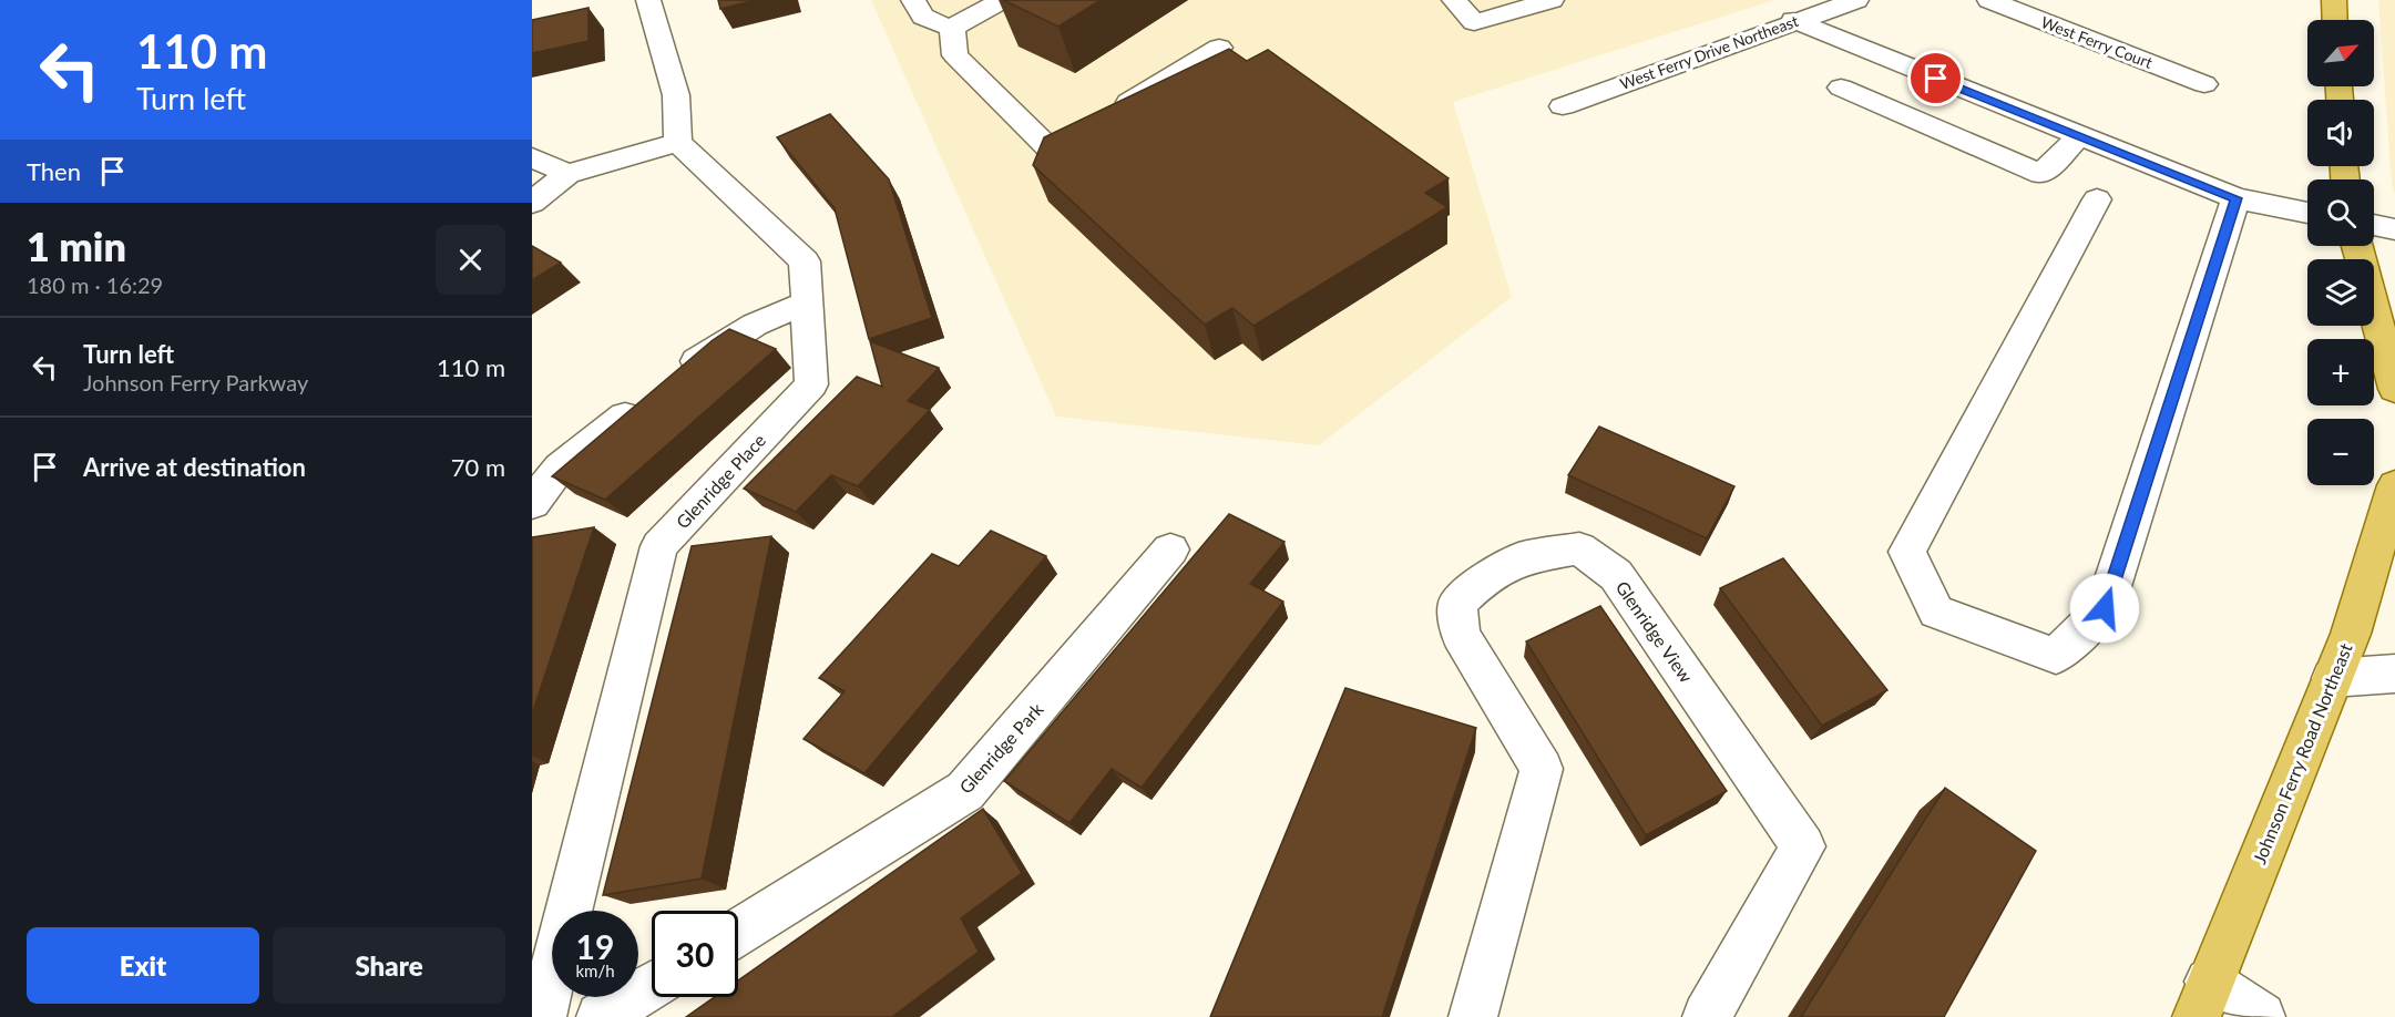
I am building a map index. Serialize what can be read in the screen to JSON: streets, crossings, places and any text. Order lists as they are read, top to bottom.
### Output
{
  "streets": {
    "main road": ["Johnson Ferry Road Northeast"],
    "street": [
      "West Ferry Court",
      "West Ferry Drive Northeast",
      "Glenridge Place",
      "Glenridge View",
      "Glenridge Park"
    ]
  },
  "north": "top right",
  "page": {
    "turn": ["110 m", "Turn left"],
    "map_buttons": ["+", "−"],
    "then": "Then",
    "heading": ["1 min", "180 m · 16:29"],
    "list": [
      {
        "name": "Turn left",
        "note": "Johnson Ferry Parkway",
        "value": "110 m"
      },
      {
        "name": "Arrive at destination",
        "value": "70 m"
      }
    ],
    "speed": "19 km/h",
    "limit": "30",
    "buttons": ["Exit", "Share"]
  }
}
